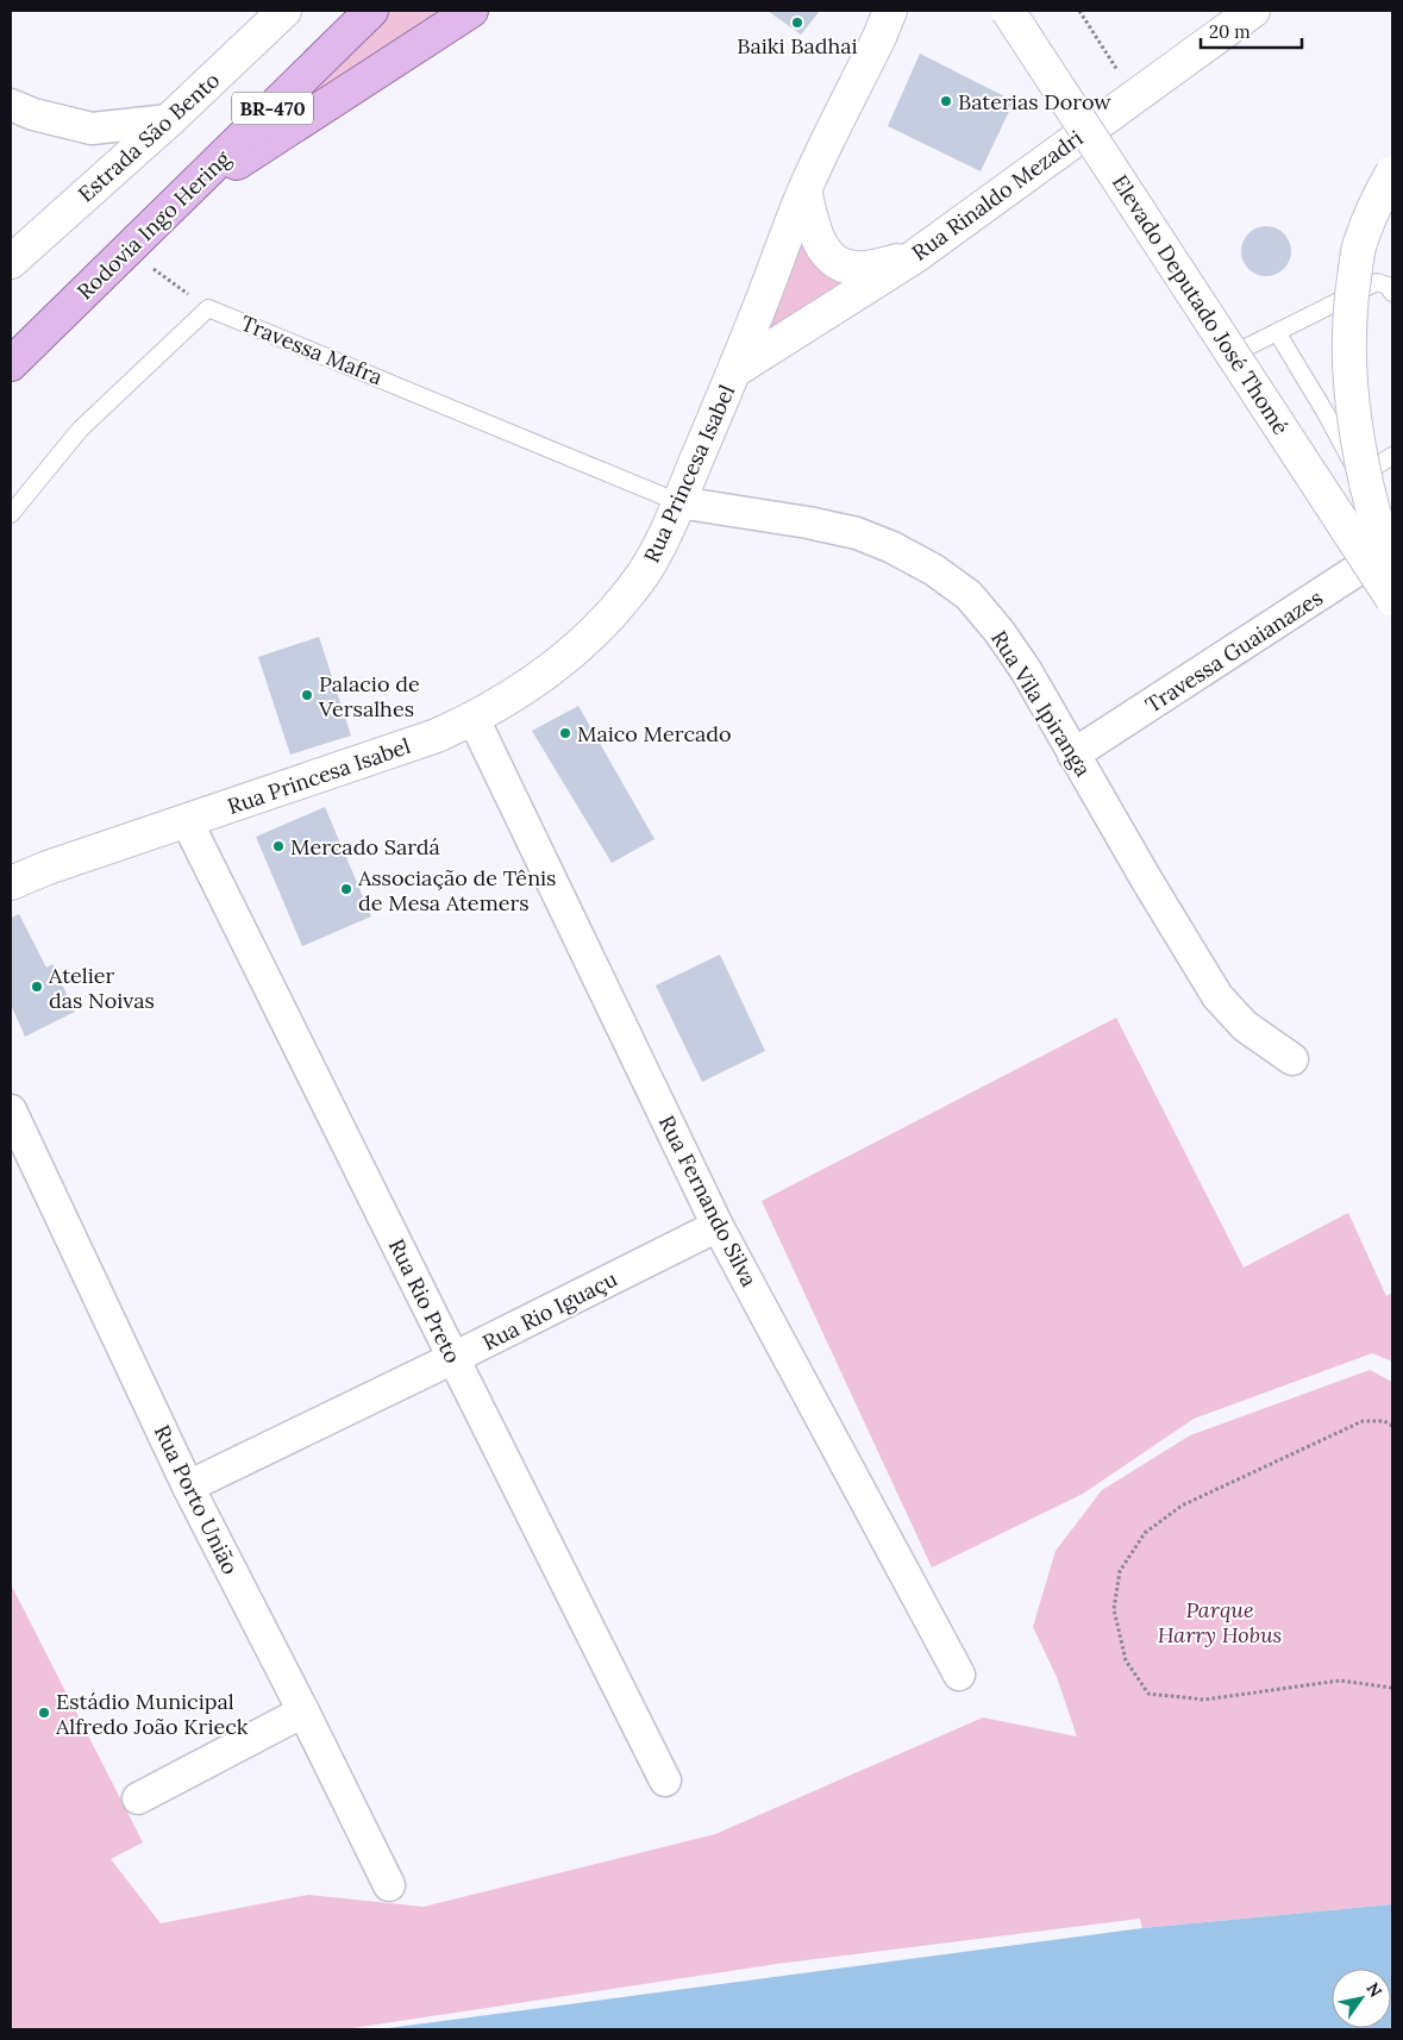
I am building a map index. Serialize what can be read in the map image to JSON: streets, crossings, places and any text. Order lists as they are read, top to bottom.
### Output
{
  "streets": {
    "highway": ["BR-470", "Rodovia Ingo Hering"],
    "street": [
      "Estrada São Bento",
      "Rua Rinaldo Mezadri",
      "Elevado Deputado José Thomé",
      "Rua Princesa Isabel",
      "Travessa Guaianazes",
      "Rua Vila Ipiranga",
      "Rua Fernando Silva",
      "Rua Rio Preto",
      "Rua Rio Iguaçu",
      "Rua Porto União"
    ],
    "lane": ["Travessa Mafra"]
  },
  "crossings": [
    ["Rua Rinaldo Mezadri", "Rua Princesa Isabel"],
    ["Travessa Mafra", "Rua Princesa Isabel"],
    ["Travessa Mafra", "Rua Vila Ipiranga"],
    ["Rua Princesa Isabel", "Rua Vila Ipiranga"],
    ["Rua Princesa Isabel", "Rua Fernando Silva"],
    ["Rua Princesa Isabel", "Rua Rio Preto"],
    ["Travessa Guaianazes", "Rua Vila Ipiranga"],
    ["Rua Fernando Silva", "Rua Rio Iguaçu"],
    ["Rua Rio Preto", "Rua Rio Iguaçu"],
    ["Rua Rio Iguaçu", "Rua Porto União"]
  ],
  "parks": ["Parque Harry Hobus"],
  "places": [
    "Baiki Badhai",
    "Baterias Dorow",
    "Palacio de Versalhes",
    "Maico Mercado",
    "Mercado Sardá",
    "Associação de Tênis de Mesa Atemers",
    "Atelier das Noivas",
    "Estádio Municipal Alfredo João Krieck"
  ],
  "scale_bar": "20 m",
  "north": "top right"
}
